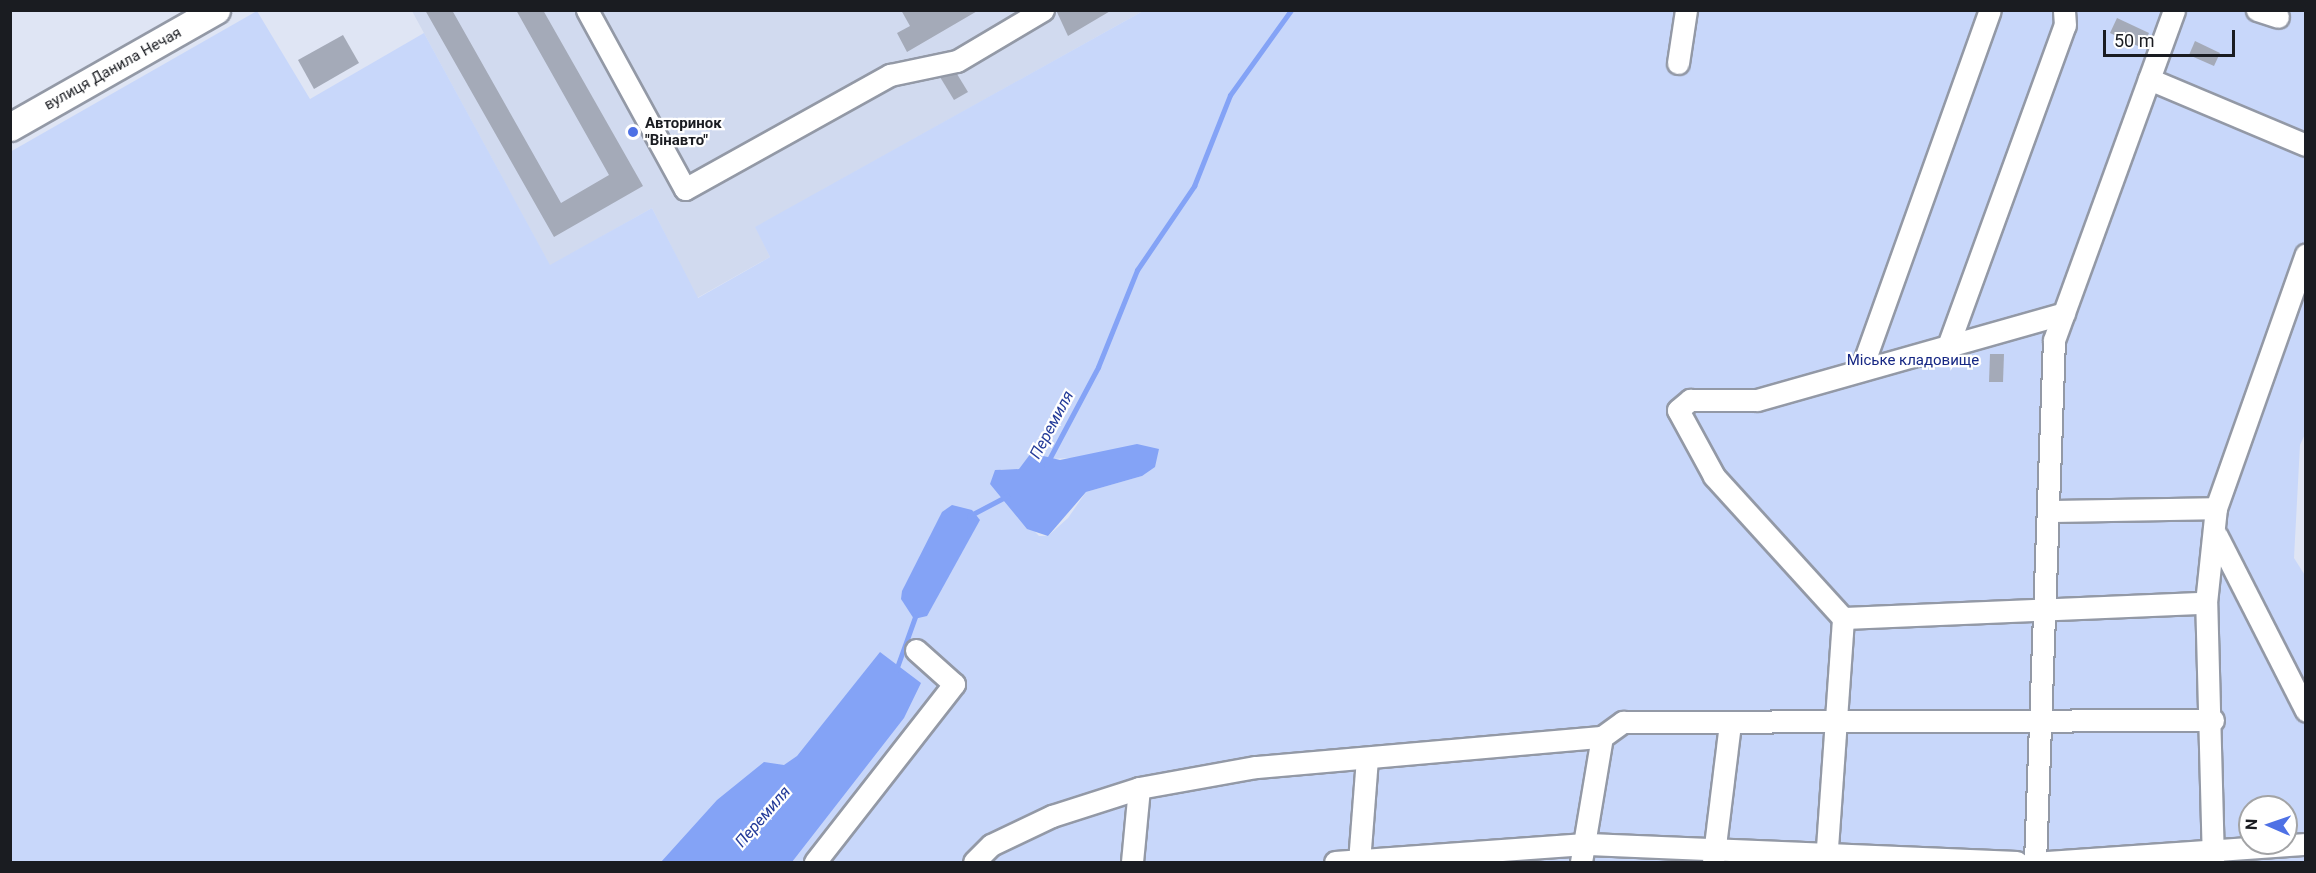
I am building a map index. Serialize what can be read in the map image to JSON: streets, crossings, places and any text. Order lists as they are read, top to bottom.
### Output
{
  "streets": {
    "main road": ["вулиця Данила Нечая"]
  },
  "water": ["Перемиля"],
  "parks": ["Міське кладовище"],
  "places": ["Авторинок \"Вінавто\""],
  "scale_bar": "50 m",
  "north": "left"
}
